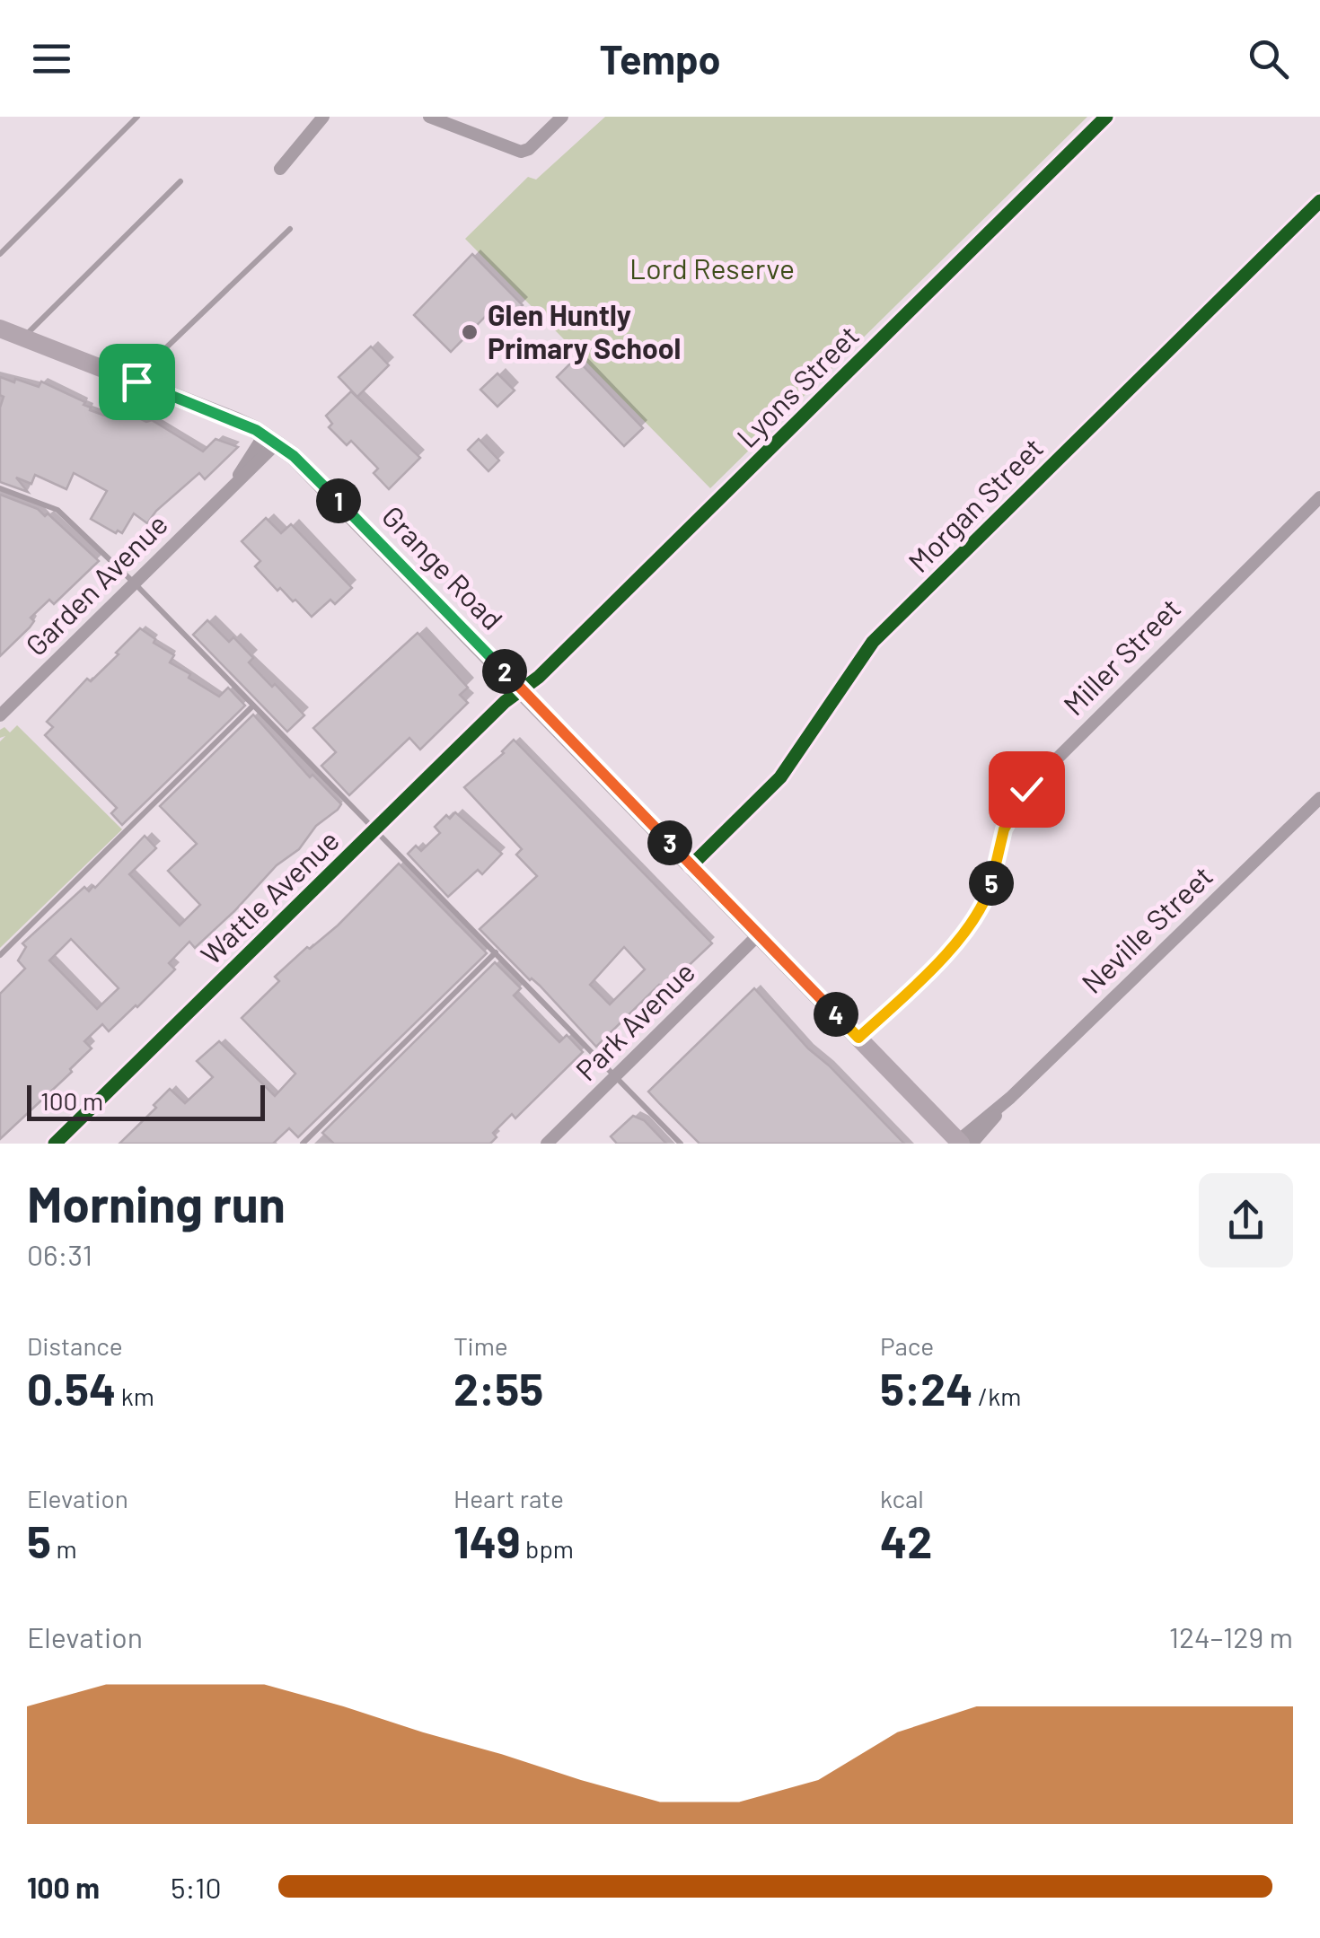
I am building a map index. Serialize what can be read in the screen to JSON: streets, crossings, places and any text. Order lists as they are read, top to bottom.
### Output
{
  "streets": {
    "main road": ["Grange Road"],
    "street": [
      "Lyons Street",
      "Morgan Street",
      "Garden Avenue",
      "Miller Street",
      "Wattle Avenue",
      "Neville Street",
      "Park Avenue"
    ]
  },
  "crossings": [
    ["Lyons Street", "Grange Road"],
    ["Lyons Street", "Wattle Avenue"],
    ["Morgan Street", "Grange Road"],
    ["Grange Road", "Garden Avenue"],
    ["Grange Road", "Miller Street"],
    ["Grange Road", "Wattle Avenue"],
    ["Grange Road", "Neville Street"],
    ["Grange Road", "Park Avenue"]
  ],
  "parks": ["Lord Reserve"],
  "places": ["Glen Huntly Primary School"],
  "scale_bar": "100 m",
  "page": {
    "header": "Tempo",
    "pins": [
      "1",
      "2",
      "3",
      "5",
      "4"
    ],
    "scale": "100 m",
    "heading": ["Morning run", "06:31"],
    "stats": [
      ["Distance", "0.54 km"],
      ["Time", "2:55"],
      ["Pace", "5:24 /km"],
      ["Elevation", "5 m"],
      ["Heart rate", "149 bpm"],
      ["kcal", "42"]
    ],
    "chart": ["Elevation", "124–129 m"],
    "list": [
      {
        "name": "100 m",
        "note": "5:10"
      }
    ]
  }
}
